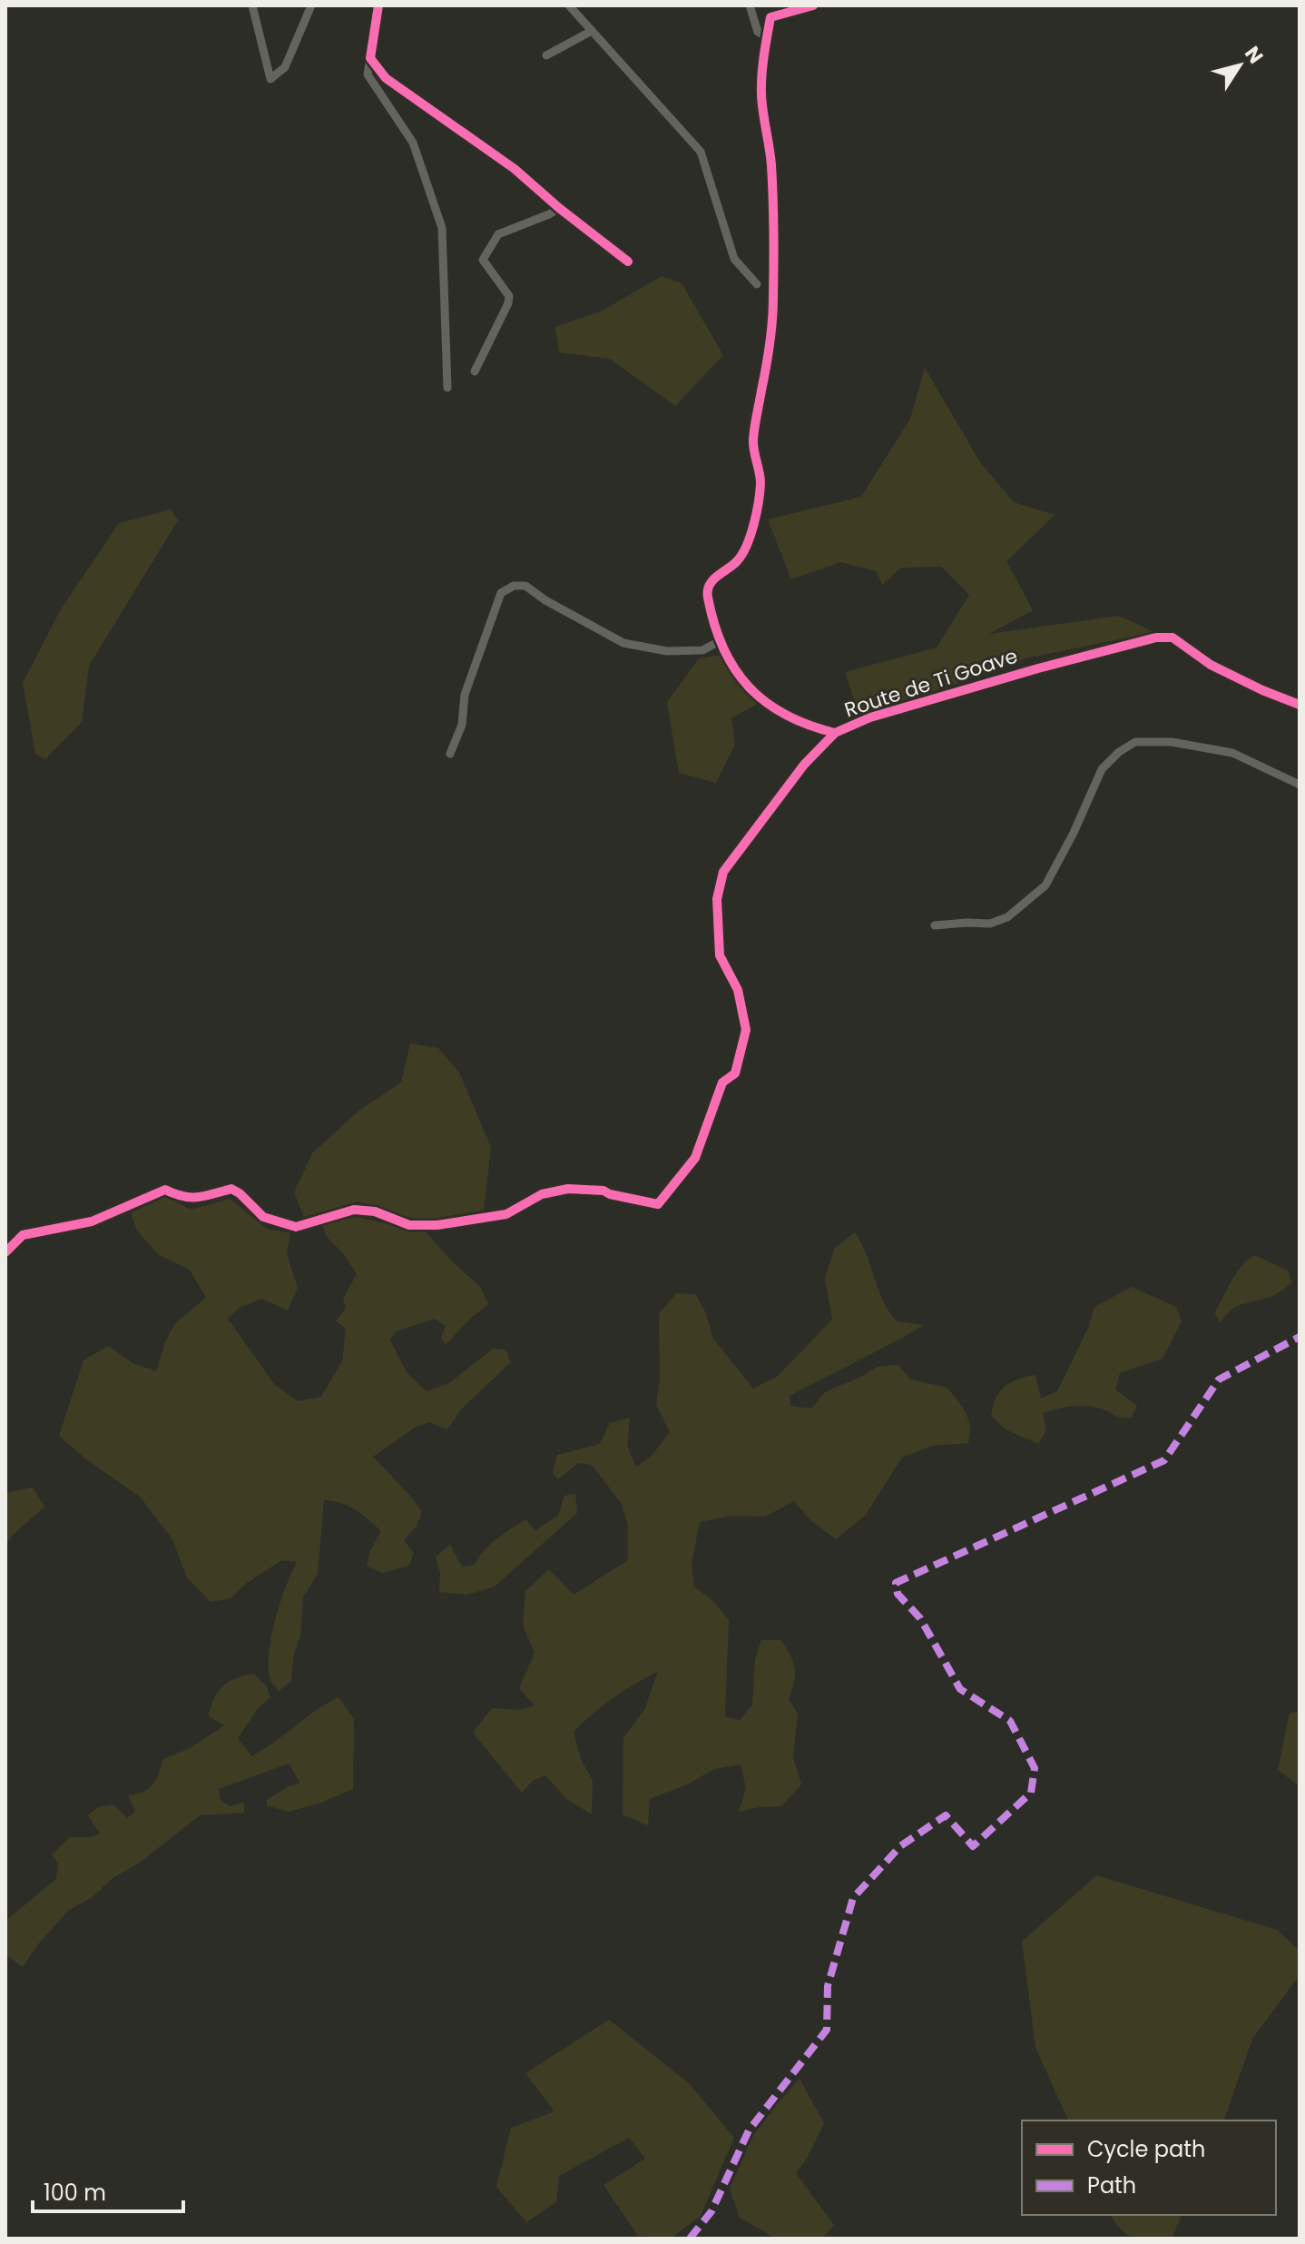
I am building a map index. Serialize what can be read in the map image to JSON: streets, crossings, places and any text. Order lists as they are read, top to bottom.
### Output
{
  "streets": {
    "street": ["Route de Ti Goave"]
  },
  "legend": ["Cycle path", "Path"],
  "scale_bar": "100 m",
  "north": "top right"
}
